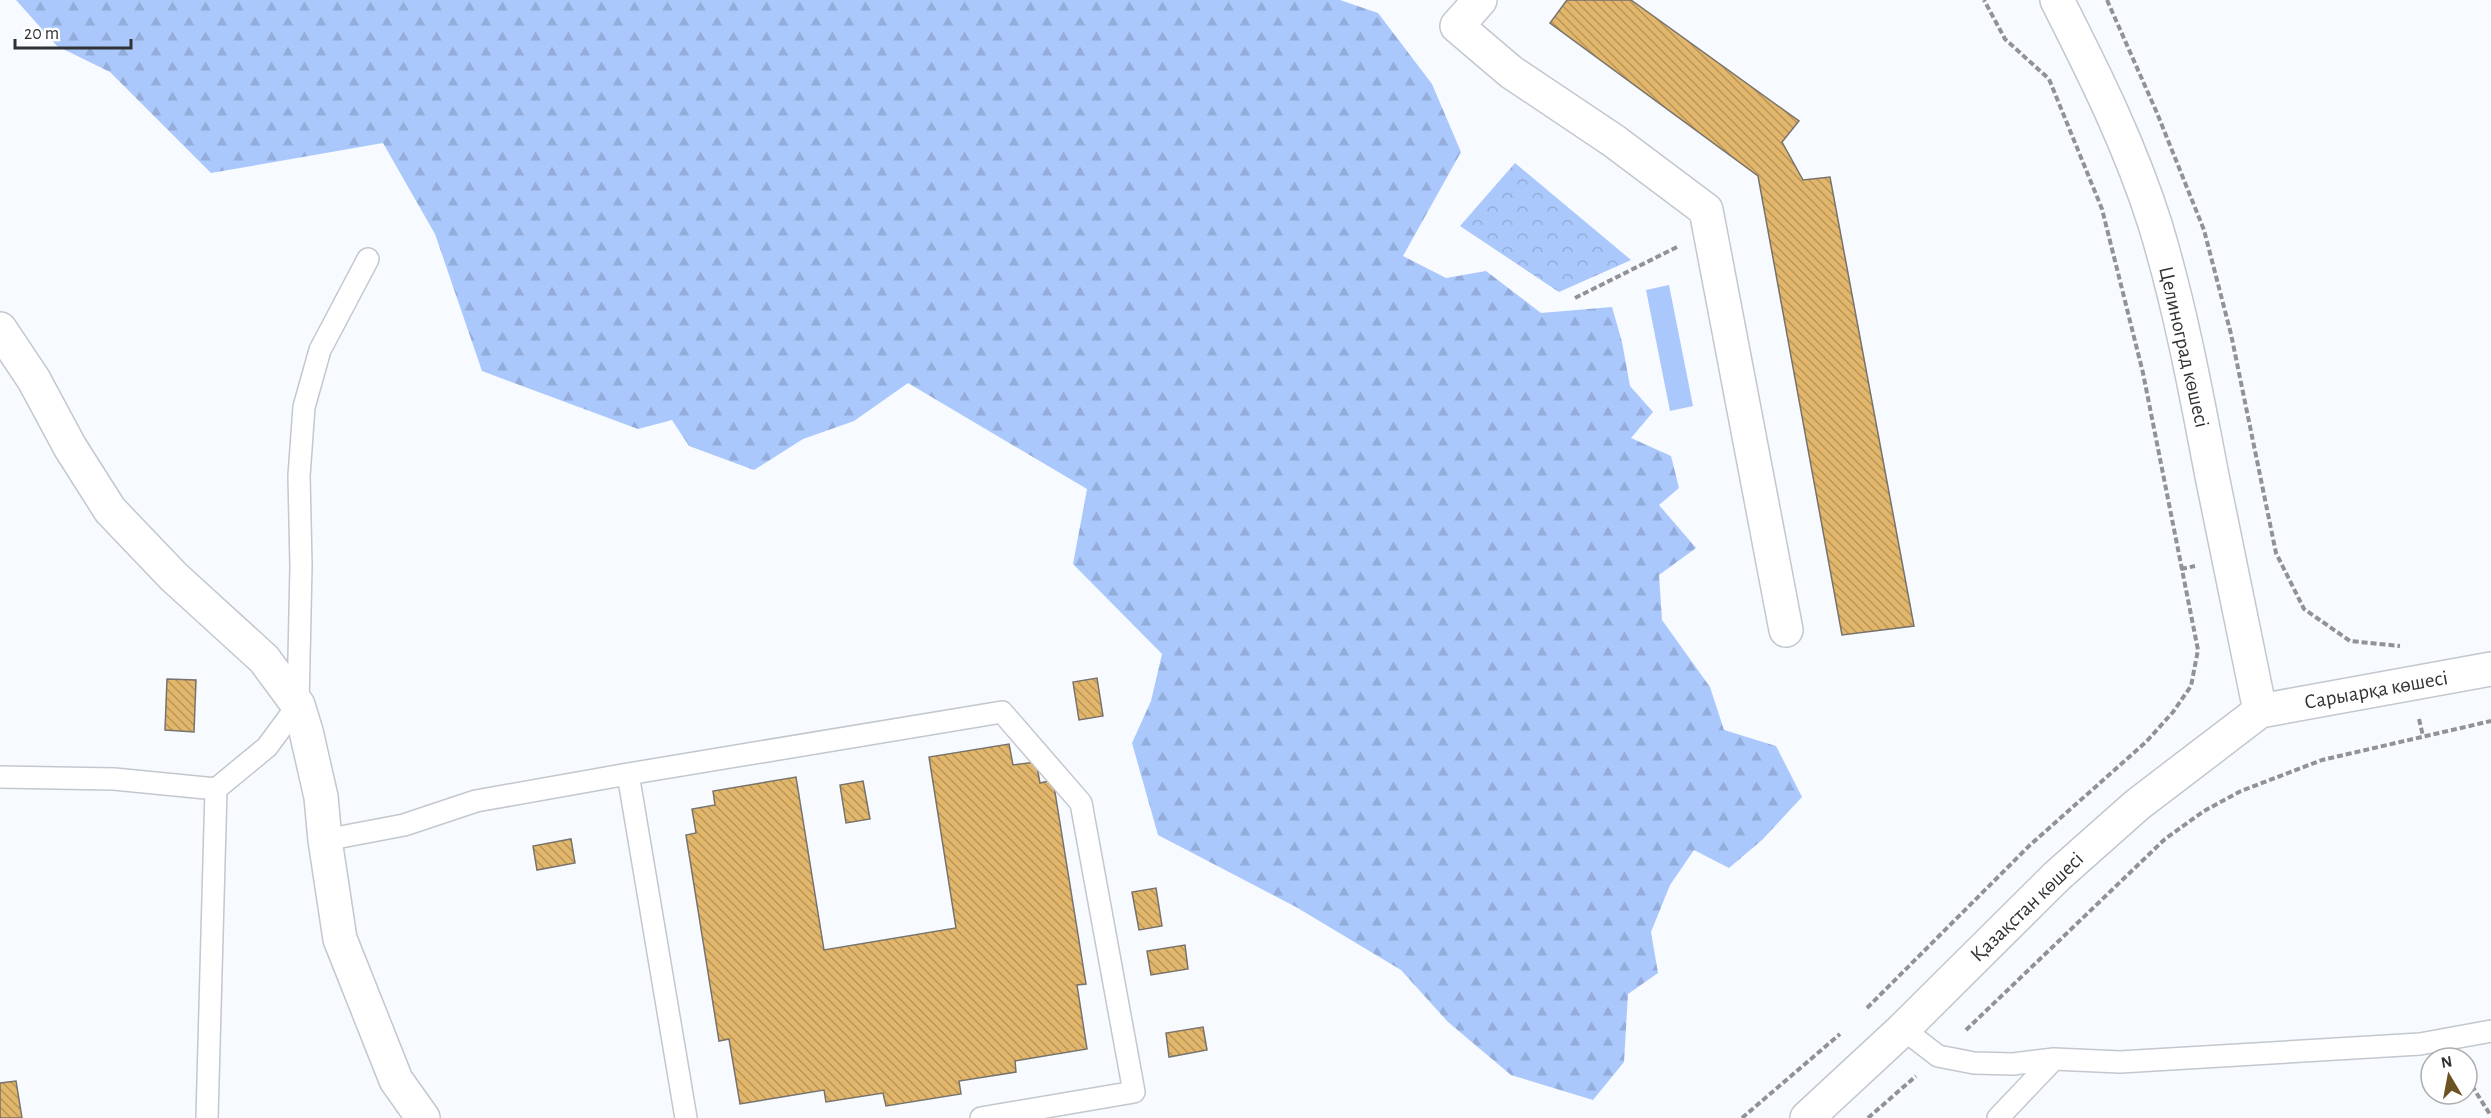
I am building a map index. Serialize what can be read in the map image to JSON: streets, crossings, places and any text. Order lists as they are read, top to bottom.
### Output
{
  "streets": {
    "street": ["Целиноград көшесі", "Сарыарқа көшесі", "Қазақстан көшесі"]
  },
  "crossings": [
    ["Целиноград көшесі", "Сарыарқа көшесі"],
    ["Целиноград көшесі", "Қазақстан көшесі"],
    ["Сарыарқа көшесі", "Қазақстан көшесі"]
  ],
  "scale_bar": "20 m",
  "north": "top"
}
